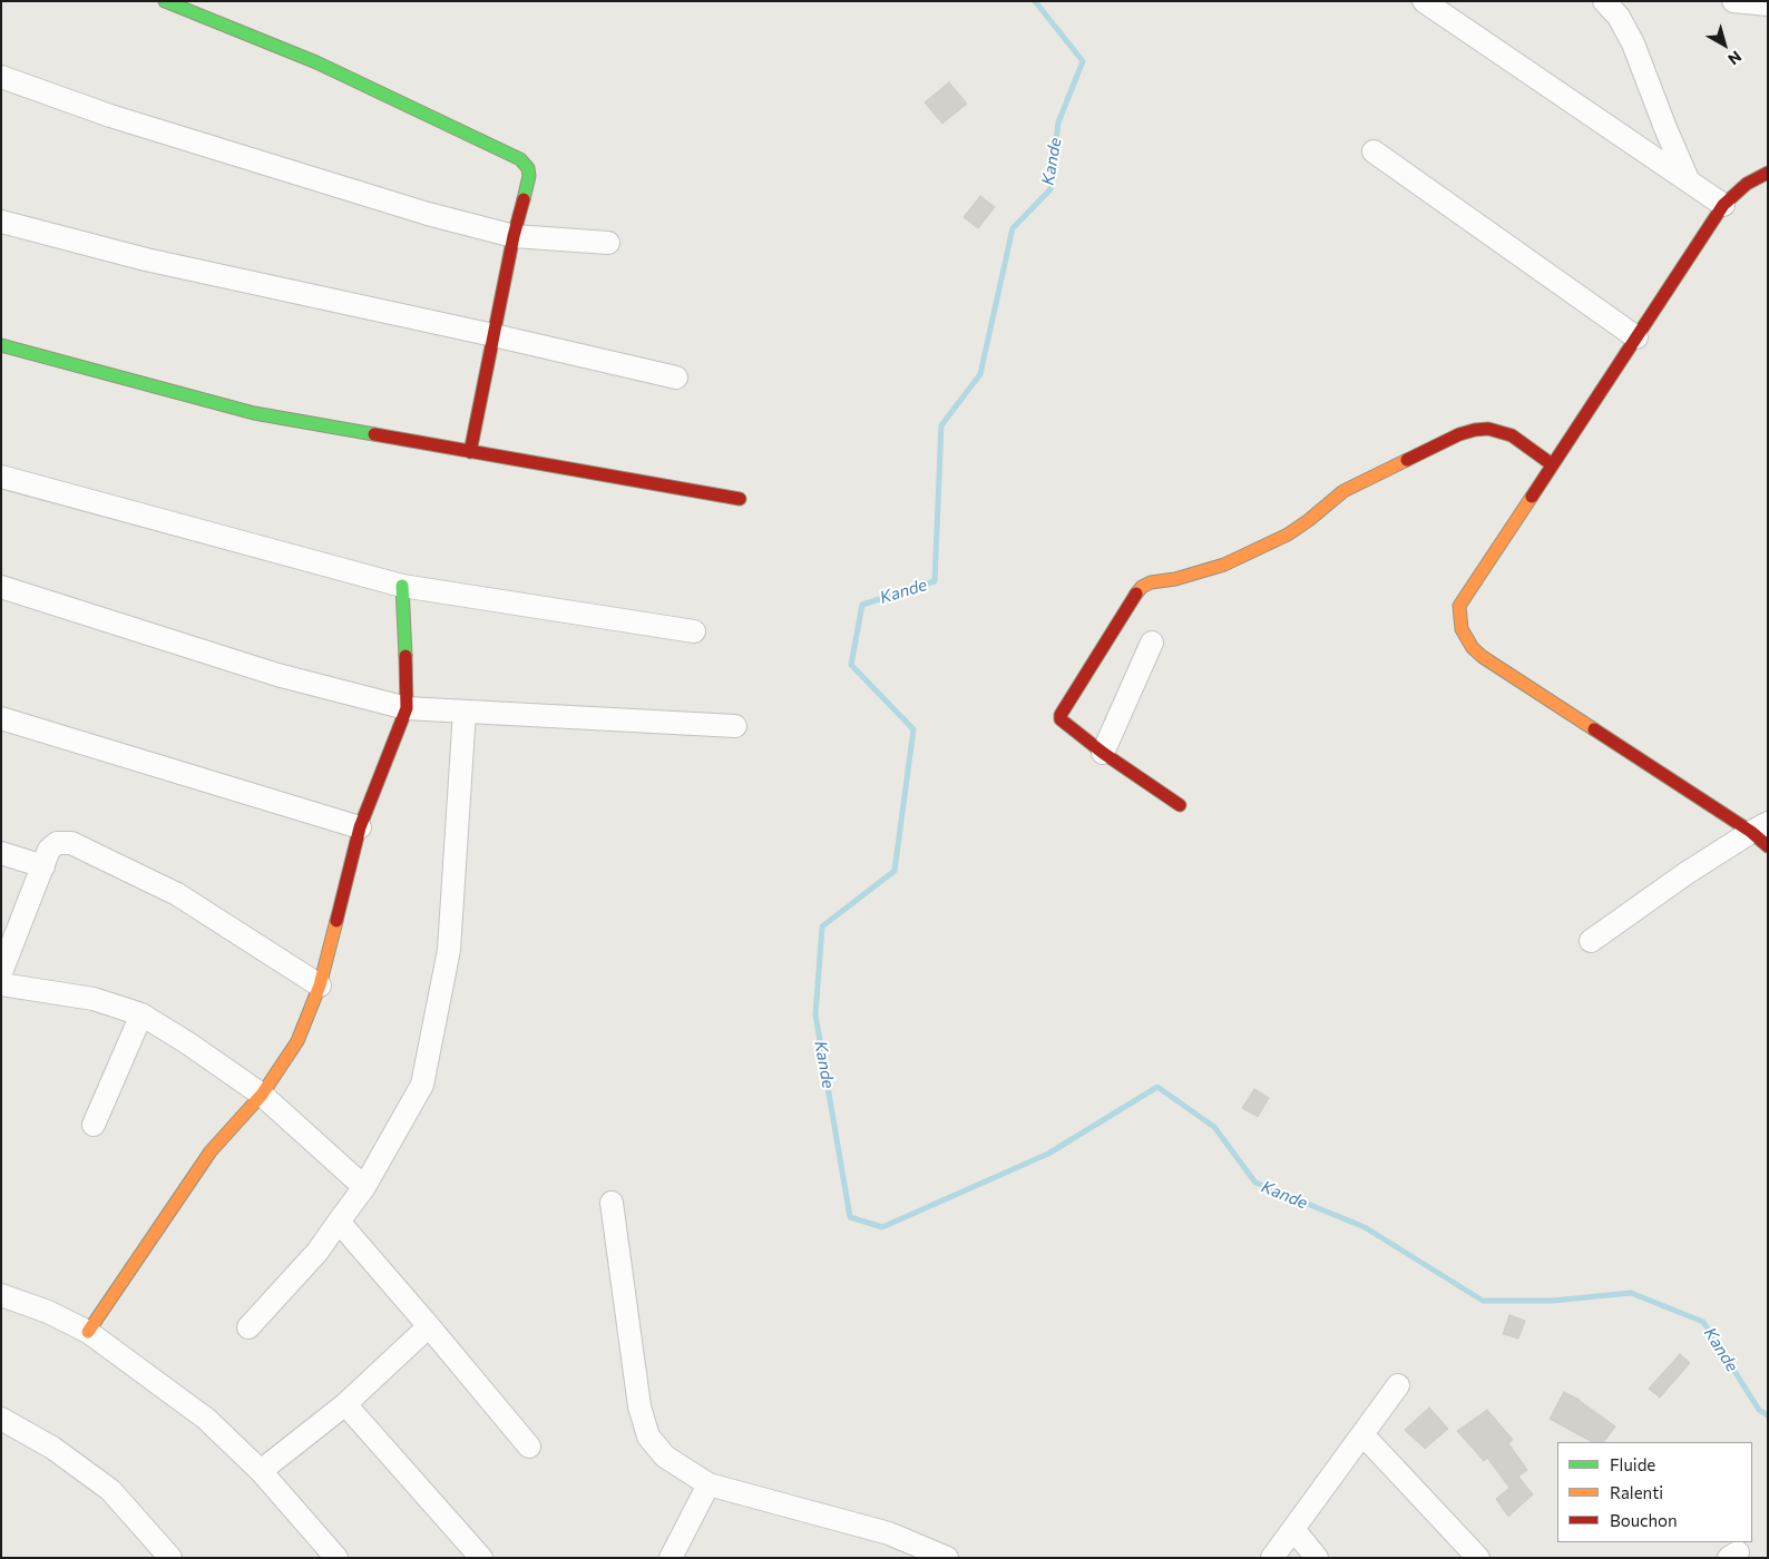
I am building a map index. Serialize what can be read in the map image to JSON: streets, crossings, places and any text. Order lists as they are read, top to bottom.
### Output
{
  "water": ["Kande"],
  "legend": ["Fluide", "Ralenti", "Bouchon"],
  "north": "bottom right"
}
